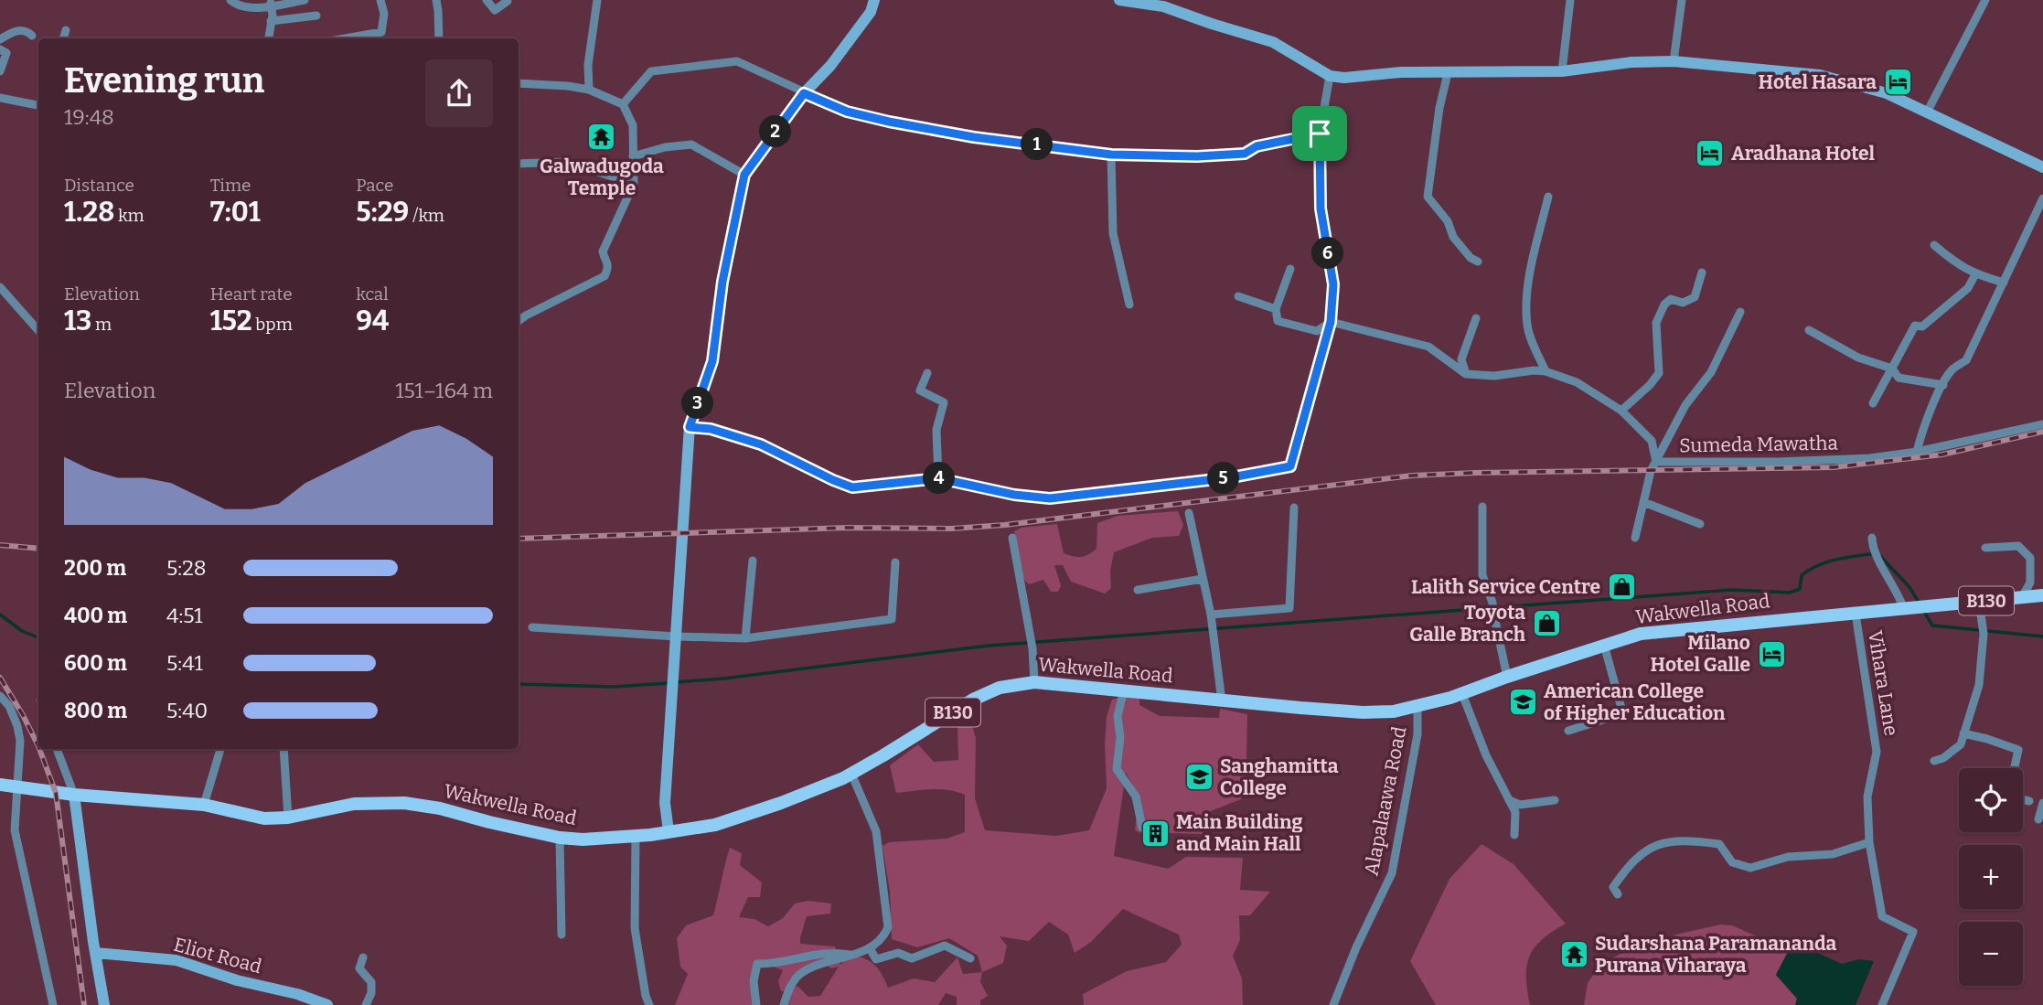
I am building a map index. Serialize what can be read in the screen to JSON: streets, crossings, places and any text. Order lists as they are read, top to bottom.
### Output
{
  "streets": {
    "main road": ["B130", "Wakwella Road"],
    "street": [
      "Sumeda Mawatha",
      "Vihara Lane",
      "Alapalaawa Road",
      "Eliot Road"
    ]
  },
  "crossings": [
    ["Wakwella Road", "Vihara Lane"],
    ["Wakwella Road", "Alapalaawa Road"]
  ],
  "places": {
    "hotel": ["Hotel Hasara", "Aradhana Hotel", "Milano Hotel Galle"],
    "temple": ["Galwadugoda Temple", "Sudarshana Paramananda Purana Viharaya"],
    "shop": ["Lalith Service Centre", "Toyota Galle Branch"],
    "school or university": ["American College of Higher Education", "Sanghamitta College"],
    "building": ["Main Building and Main Hall"]
  },
  "page": {
    "heading": ["Evening run", "19:48"],
    "pins": [
      "2",
      "1",
      "6",
      "3",
      "4",
      "5"
    ],
    "stats": [
      ["Distance", "1.28 km"],
      ["Time", "7:01"],
      ["Pace", "5:29 /km"],
      ["Elevation", "13 m"],
      ["Heart rate", "152 bpm"],
      ["kcal", "94"]
    ],
    "chart": ["Elevation", "151–164 m"],
    "list": [
      {
        "name": "200 m",
        "note": "5:28"
      },
      {
        "name": "400 m",
        "note": "4:51"
      },
      {
        "name": "600 m",
        "note": "5:41"
      },
      {
        "name": "800 m",
        "note": "5:40"
      }
    ],
    "map_buttons": ["+", "−"]
  }
}
